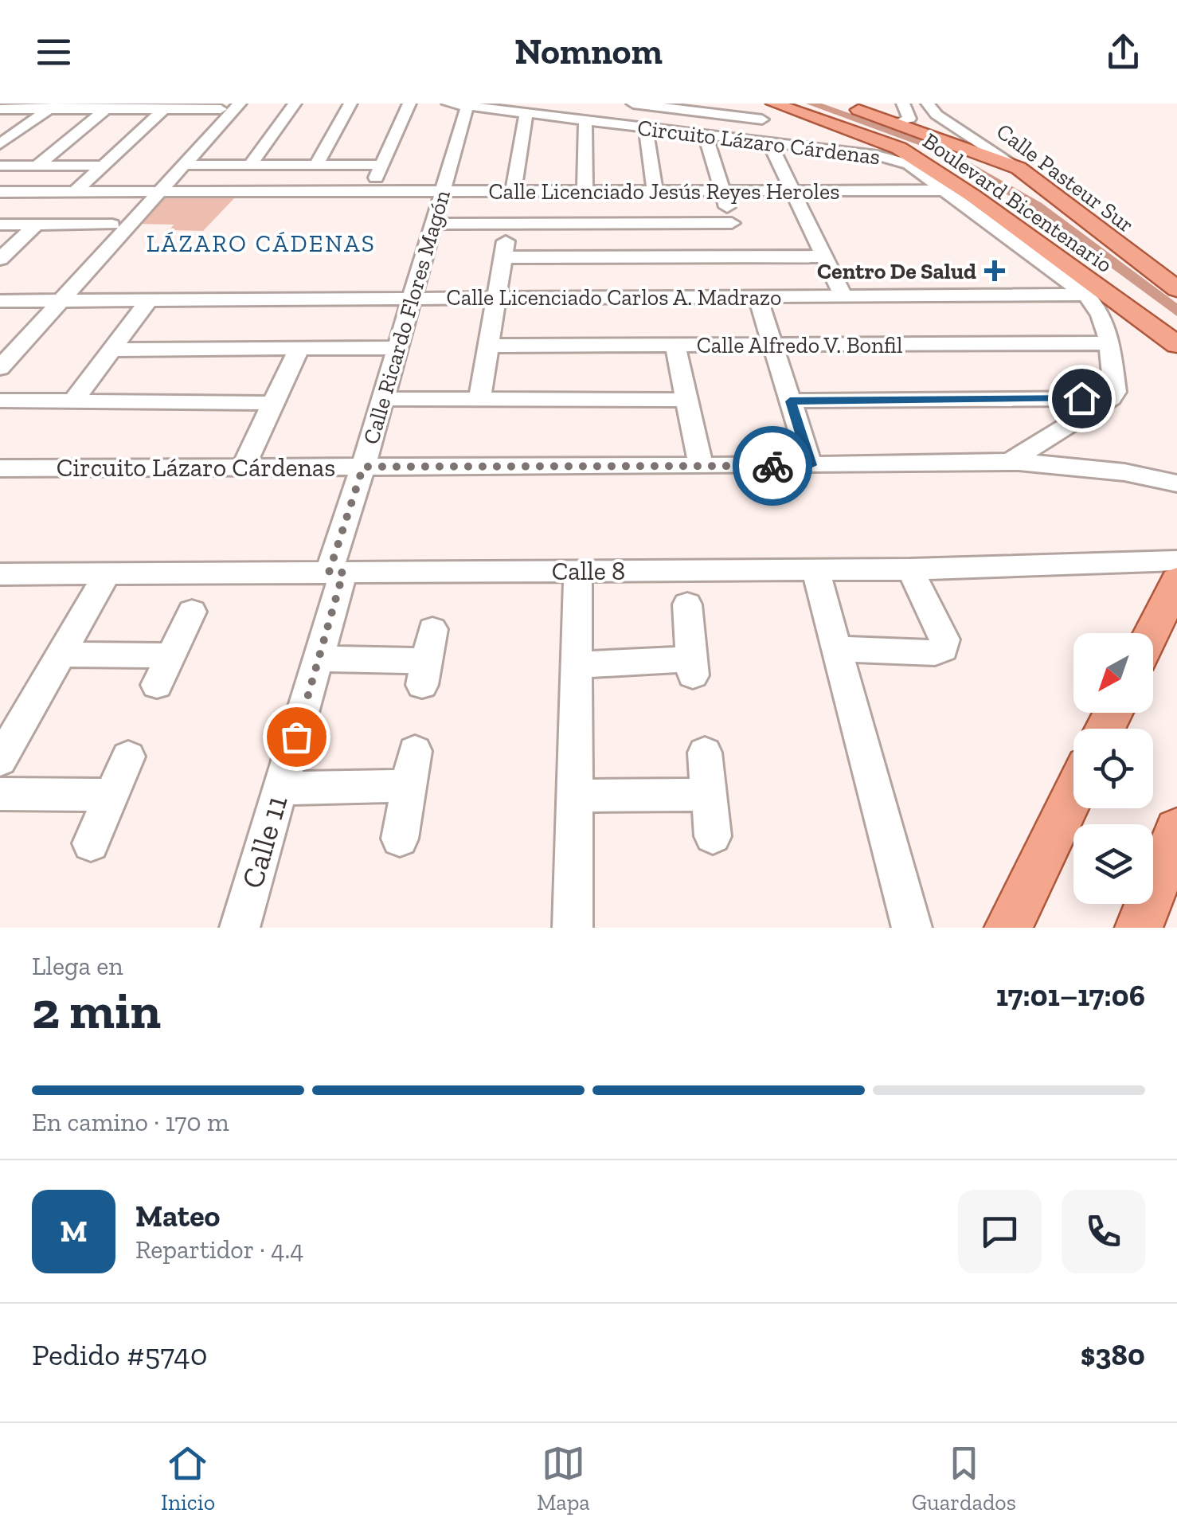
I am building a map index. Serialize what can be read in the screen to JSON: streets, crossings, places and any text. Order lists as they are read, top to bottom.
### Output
{
  "streets": {
    "main road": ["Calle Pasteur Sur", "Boulevard Bicentenario"],
    "street": [
      "Circuito Lázaro Cárdenas",
      "Calle Licenciado Jesús Reyes Heroles",
      "Calle Licenciado Carlos A. Madrazo",
      "Calle Ricardo Flores Magón",
      "Calle Alfredo V. Bonfil",
      "Calle 8",
      "Calle 11"
    ]
  },
  "crossings": [
    ["Circuito Lázaro Cárdenas", "Calle Licenciado Jesús Reyes Heroles"],
    ["Circuito Lázaro Cárdenas", "Boulevard Bicentenario"],
    ["Circuito Lázaro Cárdenas", "Calle Licenciado Carlos A. Madrazo"],
    ["Circuito Lázaro Cárdenas", "Calle Ricardo Flores Magón"],
    ["Calle Pasteur Sur", "Boulevard Bicentenario"],
    ["Calle Licenciado Jesús Reyes Heroles", "Calle Ricardo Flores Magón"],
    ["Boulevard Bicentenario", "Calle Licenciado Carlos A. Madrazo"],
    ["Calle Licenciado Carlos A. Madrazo", "Calle Ricardo Flores Magón"],
    ["Calle Ricardo Flores Magón", "Calle 8"],
    ["Calle Ricardo Flores Magón", "Calle 11"],
    ["Calle 8", "Calle 11"]
  ],
  "districts": ["LÁZARO CÁDENAS"],
  "places": {
    "health": ["Centro De Salud"]
  },
  "north": "bottom left",
  "page": {
    "header": "Nomnom",
    "heading": ["2 min", "Llega en", "17:01–17:06"],
    "panel": [
      "Mateo",
      "Repartidor · 4.4",
      "Pedido #5740",
      "$380"
    ],
    "bar": "En camino · 170 m",
    "round": "M",
    "tabs": ["Inicio", "Mapa", "Guardados"]
  }
}
